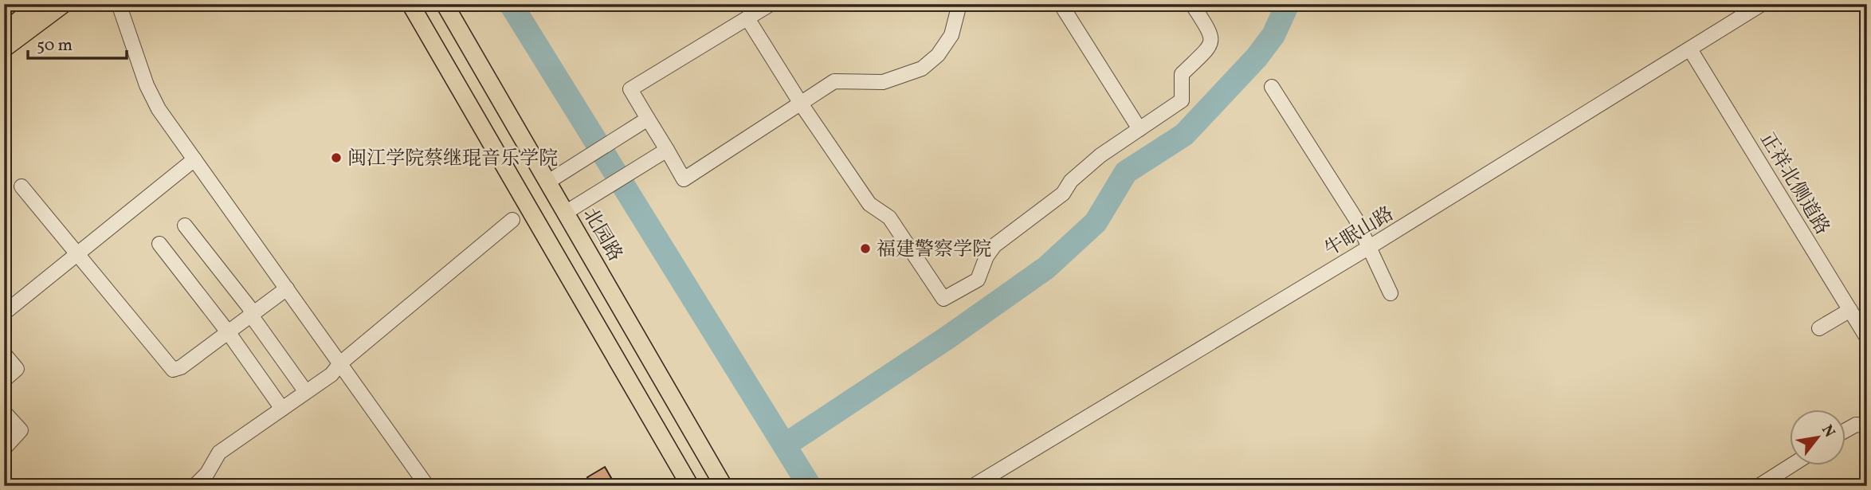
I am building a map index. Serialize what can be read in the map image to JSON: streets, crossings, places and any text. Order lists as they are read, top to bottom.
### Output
{
  "streets": {
    "main road": ["北园路"],
    "street": ["正祥北侧道路", "牛眠山路"]
  },
  "crossings": [
    ["正祥北侧道路", "牛眠山路"]
  ],
  "places": ["闽江学院蔡继琨音乐学院", "福建警察学院"],
  "scale_bar": "50 m",
  "north": "top right"
}
